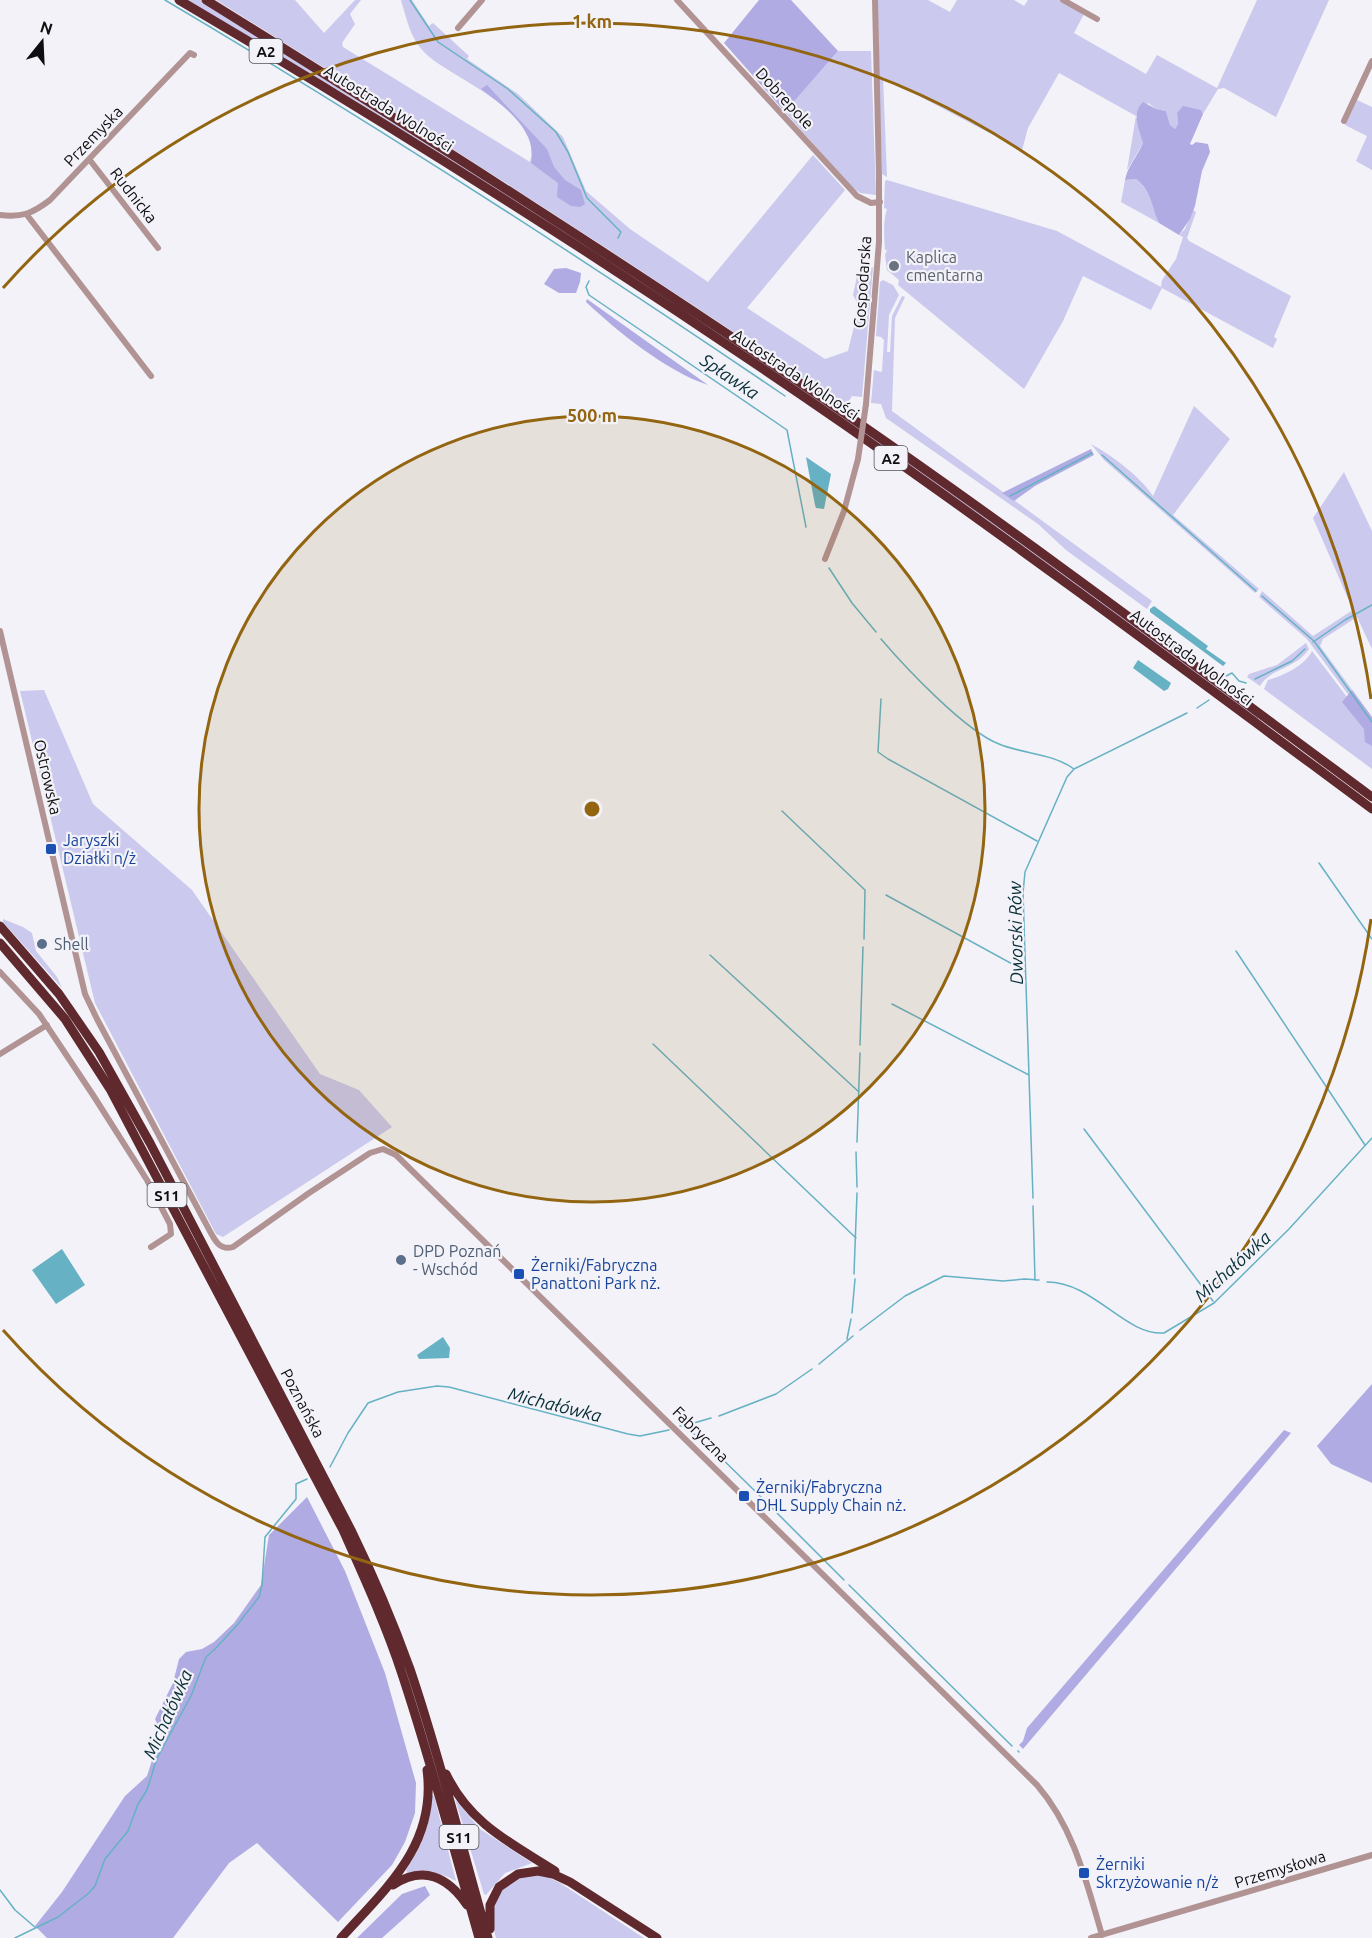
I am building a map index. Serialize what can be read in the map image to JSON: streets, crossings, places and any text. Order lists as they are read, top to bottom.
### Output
{
  "streets": {
    "highway": [
      "A2",
      "Autostrada Wolności",
      "S11",
      "Poznańska"
    ],
    "street": [
      "Dobrepole",
      "Przemyska",
      "Rudnicka",
      "Gospodarska",
      "Ostrowska",
      "Fabryczna",
      "Przemysłowa"
    ]
  },
  "crossings": [
    ["Dobrepole", "Gospodarska"],
    ["Przemyska", "Rudnicka"],
    ["Ostrowska", "Fabryczna"],
    ["Fabryczna", "Przemysłowa"]
  ],
  "water": ["Spławka", "Dworski Rów", "Michałówka"],
  "places": {
    "other": ["Kaplica cmentarna", "Shell", "DPD Poznań - Wschód"],
    "transit": [
      "Jaryszki Działki n/ż",
      "Żerniki/Fabryczna Panattoni Park nż.",
      "Żerniki/Fabryczna DHL Supply Chain nż.",
      "Żerniki Skrzyżowanie n/ż"
    ]
  },
  "north": "top",
  "rings": ["1 km", "500 m"]
}
